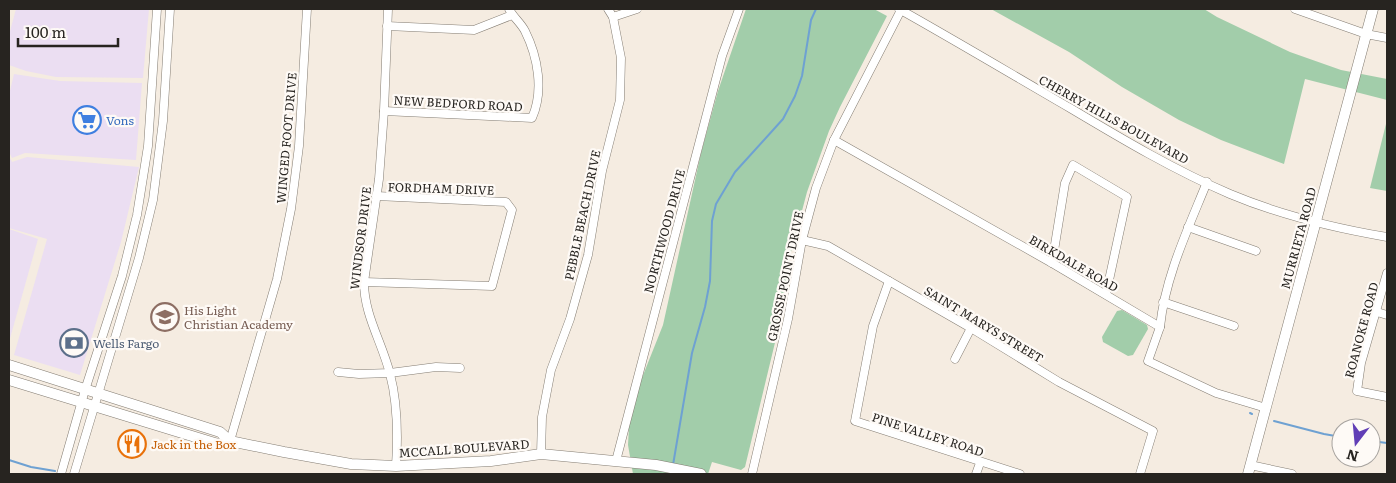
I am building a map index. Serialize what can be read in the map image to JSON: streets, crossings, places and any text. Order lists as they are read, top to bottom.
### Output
{
  "streets": {
    "main road": ["MURRIETA ROAD", "MCCALL BOULEVARD"],
    "street": [
      "NEW BEDFORD ROAD",
      "CHERRY HILLS BOULEVARD",
      "WINGED FOOT DRIVE",
      "FORDHAM DRIVE",
      "PEBBLE BEACH DRIVE",
      "NORTHWOOD DRIVE",
      "WINDSOR DRIVE",
      "BIRKDALE ROAD",
      "GROSSE POINT DRIVE",
      "SAINT MARYS STREET",
      "ROANOKE ROAD",
      "PINE VALLEY ROAD"
    ]
  },
  "crossings": [
    ["NEW BEDFORD ROAD", "WINDSOR DRIVE"],
    ["CHERRY HILLS BOULEVARD", "MURRIETA ROAD"],
    ["CHERRY HILLS BOULEVARD", "GROSSE POINT DRIVE"],
    ["WINGED FOOT DRIVE", "MCCALL BOULEVARD"],
    ["FORDHAM DRIVE", "WINDSOR DRIVE"],
    ["PEBBLE BEACH DRIVE", "MCCALL BOULEVARD"],
    ["NORTHWOOD DRIVE", "MCCALL BOULEVARD"],
    ["WINDSOR DRIVE", "MCCALL BOULEVARD"],
    ["BIRKDALE ROAD", "GROSSE POINT DRIVE"],
    ["GROSSE POINT DRIVE", "SAINT MARYS STREET"],
    ["SAINT MARYS STREET", "PINE VALLEY ROAD"]
  ],
  "places": {
    "supermarket": ["Vons"],
    "school or university": ["His Light Christian Academy"],
    "bank": ["Wells Fargo"],
    "restaurant": ["Jack in the Box"]
  },
  "scale_bar": "100 m",
  "north": "bottom"
}
